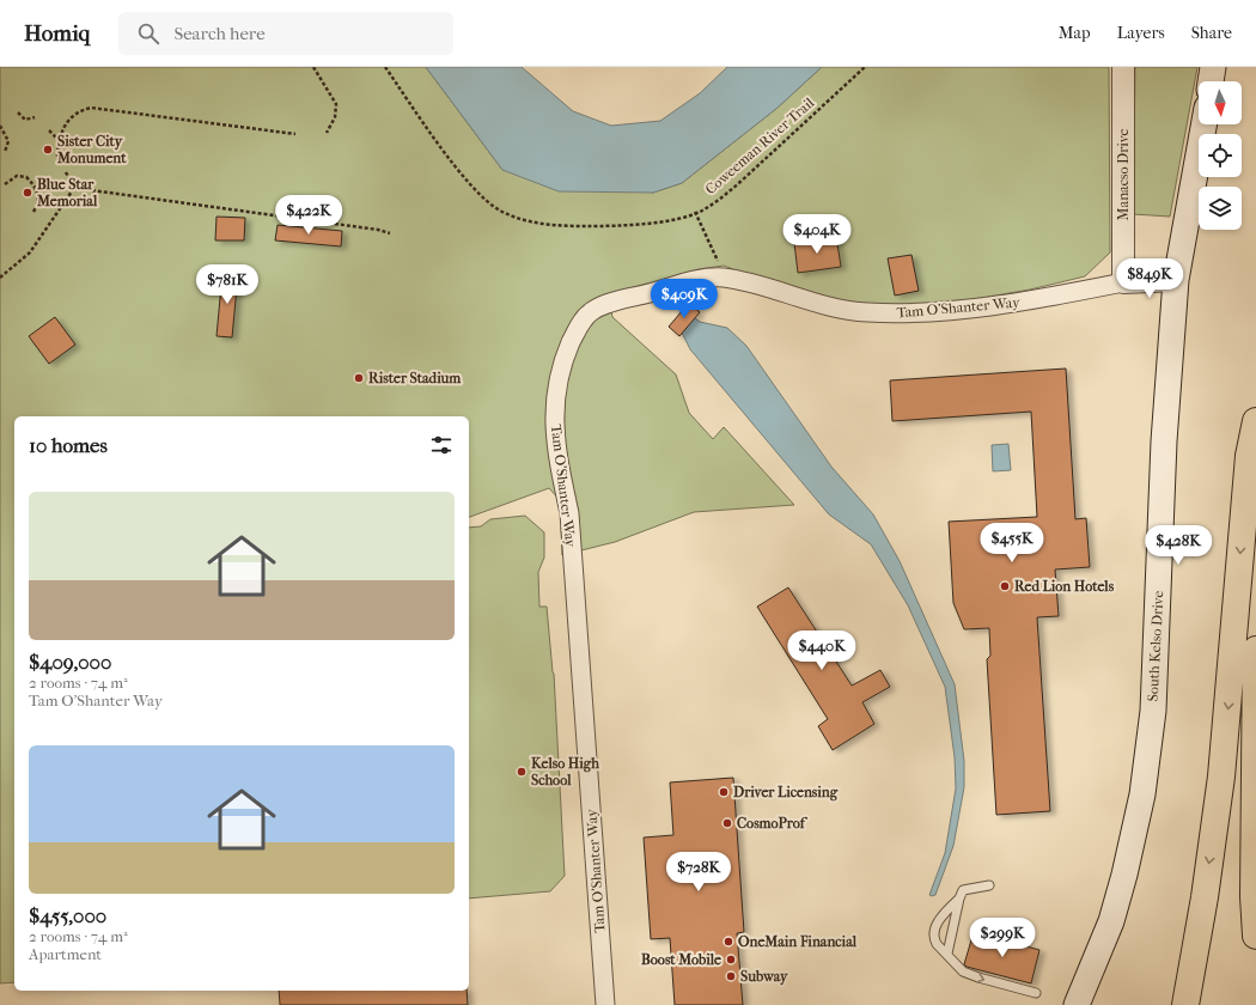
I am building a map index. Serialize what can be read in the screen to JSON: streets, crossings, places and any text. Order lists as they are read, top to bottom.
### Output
{
  "streets": {
    "main road": ["South Kelso Drive"],
    "street": ["Manacso Drive", "Tam O'Shanter Way"],
    "path": ["Coweeman River Trail"]
  },
  "crossings": [
    ["Manacso Drive", "Tam O'Shanter Way"],
    ["Tam O'Shanter Way", "South Kelso Drive"]
  ],
  "places": [
    "Sister City Monument",
    "Blue Star Memorial",
    "Rister Stadium",
    "Red Lion Hotels",
    "Kelso High School",
    "Driver Licensing",
    "CosmoProf",
    "OneMain Financial",
    "Boost Mobile",
    "Subway"
  ],
  "north": "bottom",
  "page": {
    "header": "Homiq",
    "search": "Search here",
    "nav": ["Map", "Layers", "Share"],
    "price": [
      "$422K",
      "$404K",
      "$849K",
      "$781K",
      "$409K",
      "$455K",
      "$428K",
      "$440K",
      "$728K",
      "$299K"
    ],
    "heading": "10 homes",
    "list": [
      {
        "name": "$409,000",
        "note": "2 rooms · 74 m² · Tam O'Shanter Way"
      },
      {
        "name": "$455,000",
        "note": "2 rooms · 74 m² · Apartment"
      }
    ]
  }
}
